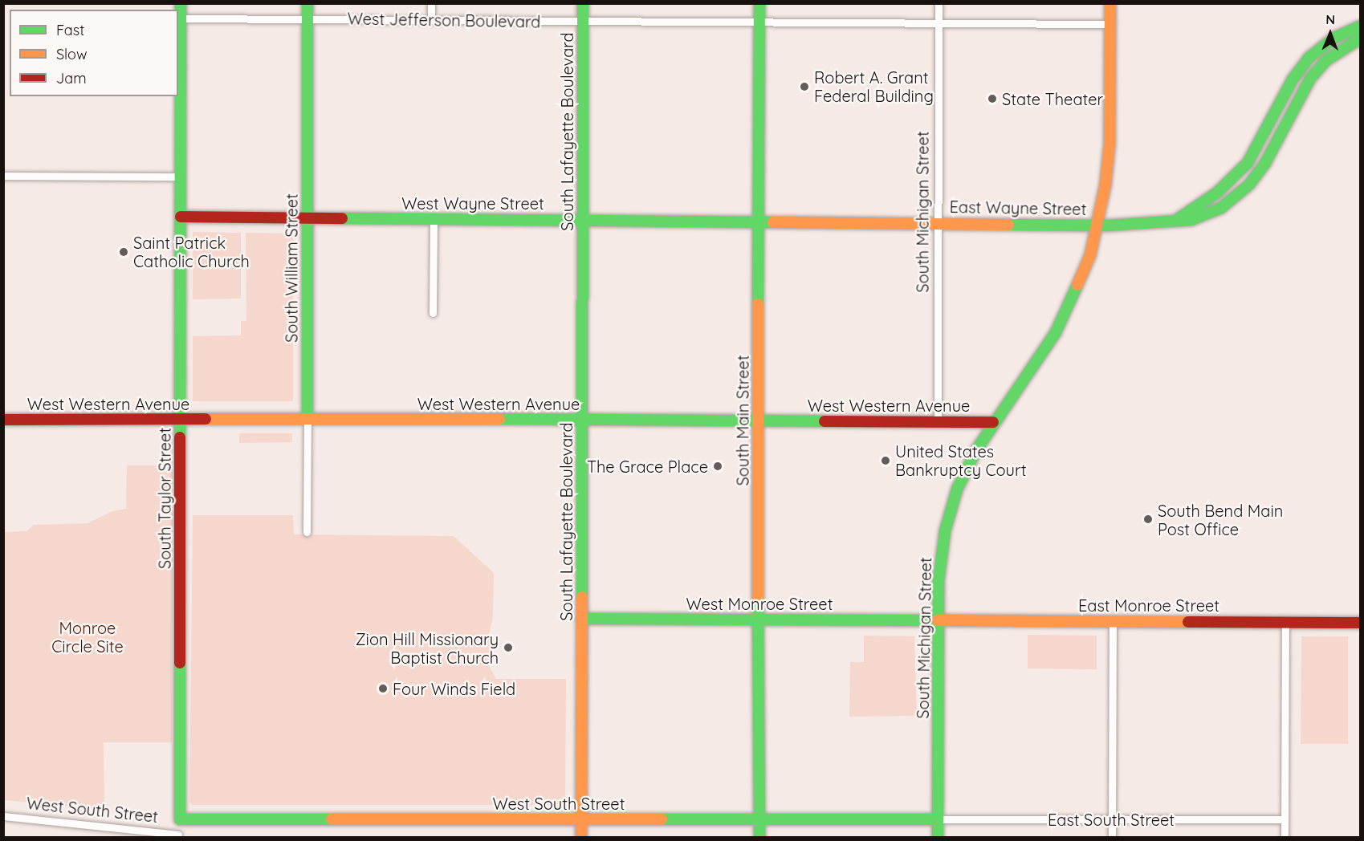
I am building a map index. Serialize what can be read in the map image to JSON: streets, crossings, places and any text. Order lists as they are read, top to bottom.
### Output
{
  "streets": {
    "street": [
      "West Jefferson Boulevard",
      "South Lafayette Boulevard",
      "West Wayne Street",
      "East Wayne Street",
      "South Michigan Street",
      "South William Street",
      "West Western Avenue",
      "South Main Street",
      "South Taylor Street",
      "West Monroe Street",
      "East Monroe Street",
      "West South Street",
      "East South Street"
    ]
  },
  "crossings": [
    ["West Jefferson Boulevard", "South Lafayette Boulevard"],
    ["West Jefferson Boulevard", "South Michigan Street"],
    ["West Jefferson Boulevard", "South William Street"],
    ["West Jefferson Boulevard", "South Main Street"],
    ["West Jefferson Boulevard", "South Taylor Street"],
    ["South Lafayette Boulevard", "West Wayne Street"],
    ["South Lafayette Boulevard", "West Western Avenue"],
    ["South Lafayette Boulevard", "West Monroe Street"],
    ["South Lafayette Boulevard", "West South Street"],
    ["West Wayne Street", "East Wayne Street"],
    ["West Wayne Street", "South Michigan Street"],
    ["West Wayne Street", "South William Street"],
    ["West Wayne Street", "South Main Street"],
    ["West Wayne Street", "South Taylor Street"],
    ["East Wayne Street", "South Michigan Street"],
    ["South Michigan Street", "West Western Avenue"],
    ["South Michigan Street", "West Monroe Street"],
    ["South Michigan Street", "East Monroe Street"],
    ["South Michigan Street", "West South Street"],
    ["South Michigan Street", "East South Street"],
    ["South William Street", "West Western Avenue"],
    ["West Western Avenue", "South Main Street"],
    ["West Western Avenue", "South Taylor Street"],
    ["South Main Street", "West Monroe Street"],
    ["South Main Street", "West South Street"],
    ["South Taylor Street", "West South Street"],
    ["West Monroe Street", "East Monroe Street"],
    ["West South Street", "East South Street"]
  ],
  "parks": ["Monroe Circle Site"],
  "places": [
    "Robert A. Grant Federal Building",
    "State Theater",
    "Saint Patrick Catholic Church",
    "United States Bankruptcy Court",
    "The Grace Place",
    "South Bend Main Post Office",
    "Zion Hill Missionary Baptist Church",
    "Four Winds Field"
  ],
  "legend": ["Fast", "Slow", "Jam"],
  "north": "top"
}
